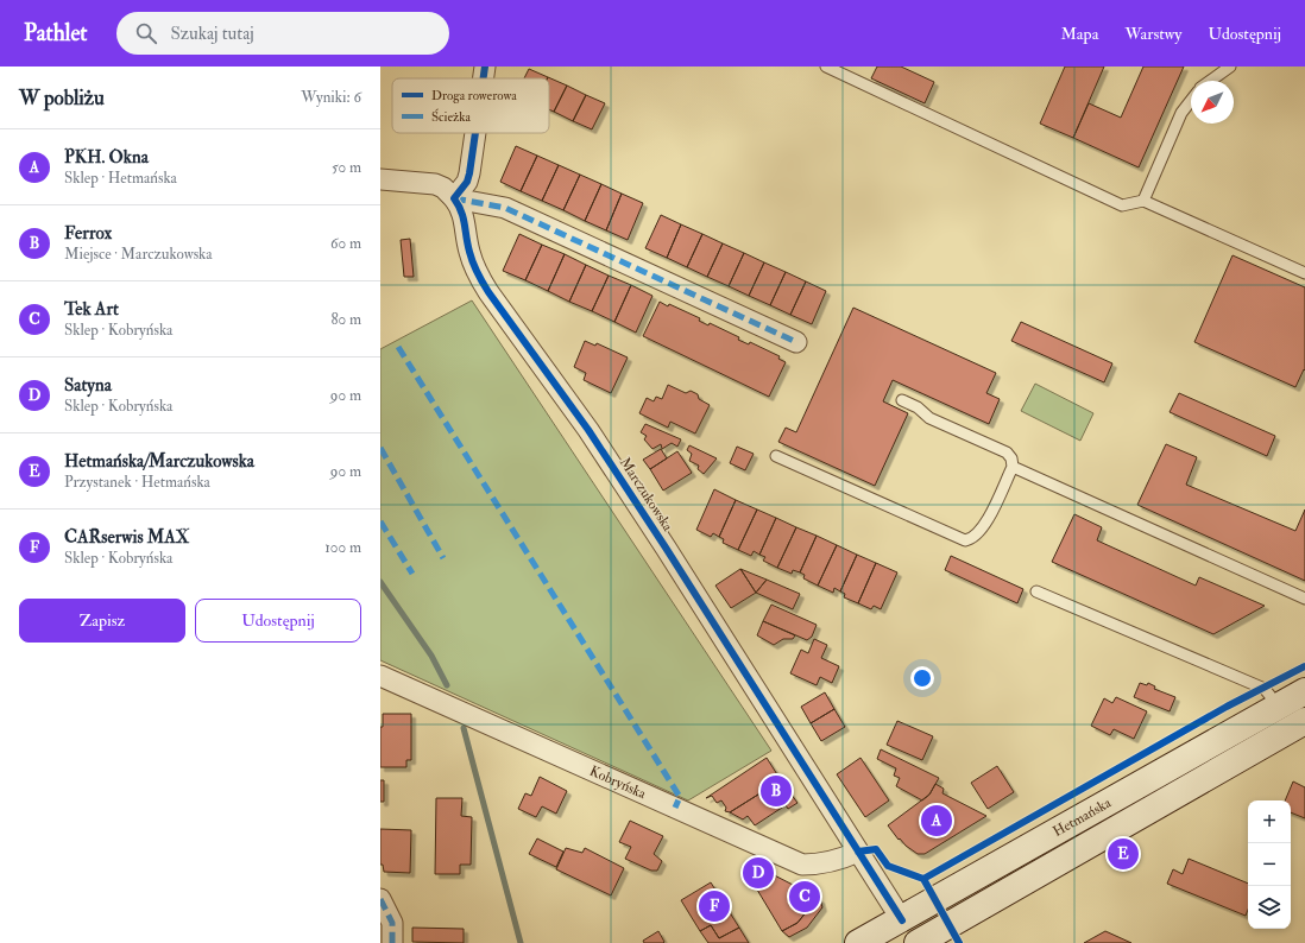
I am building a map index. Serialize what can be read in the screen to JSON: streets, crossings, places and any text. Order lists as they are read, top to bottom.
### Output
{
  "streets": {
    "main road": ["Hetmańska"],
    "street": ["Marczukowska", "Kobryńska"]
  },
  "crossings": [
    ["Marczukowska", "Kobryńska"],
    ["Marczukowska", "Hetmańska"]
  ],
  "legend": ["Droga rowerowa", "Ścieżka"],
  "north": "bottom left",
  "page": {
    "header": "Pathlet",
    "search": "Szukaj tutaj",
    "nav": ["Mapa", "Warstwy", "Udostępnij"],
    "heading": ["W pobliżu", "Wyniki: 6"],
    "list": [
      {
        "mark": "A",
        "name": "PKH. Okna",
        "note": "Sklep · Hetmańska",
        "value": "50 m"
      },
      {
        "mark": "B",
        "name": "Ferrox",
        "note": "Miejsce · Marczukowska",
        "value": "60 m"
      },
      {
        "mark": "C",
        "name": "Tek Art",
        "note": "Sklep · Kobryńska",
        "value": "80 m"
      },
      {
        "mark": "D",
        "name": "Satyna",
        "note": "Sklep · Kobryńska",
        "value": "90 m"
      },
      {
        "mark": "E",
        "name": "Hetmańska/Marczukowska",
        "note": "Przystanek · Hetmańska",
        "value": "90 m"
      },
      {
        "mark": "F",
        "name": "CARserwis MAX",
        "note": "Sklep · Kobryńska",
        "value": "100 m"
      }
    ],
    "buttons": ["Zapisz", "Udostępnij"],
    "pins": [
      "B",
      "A",
      "E",
      "D",
      "C",
      "F"
    ],
    "map_buttons": ["+", "−"]
  }
}
